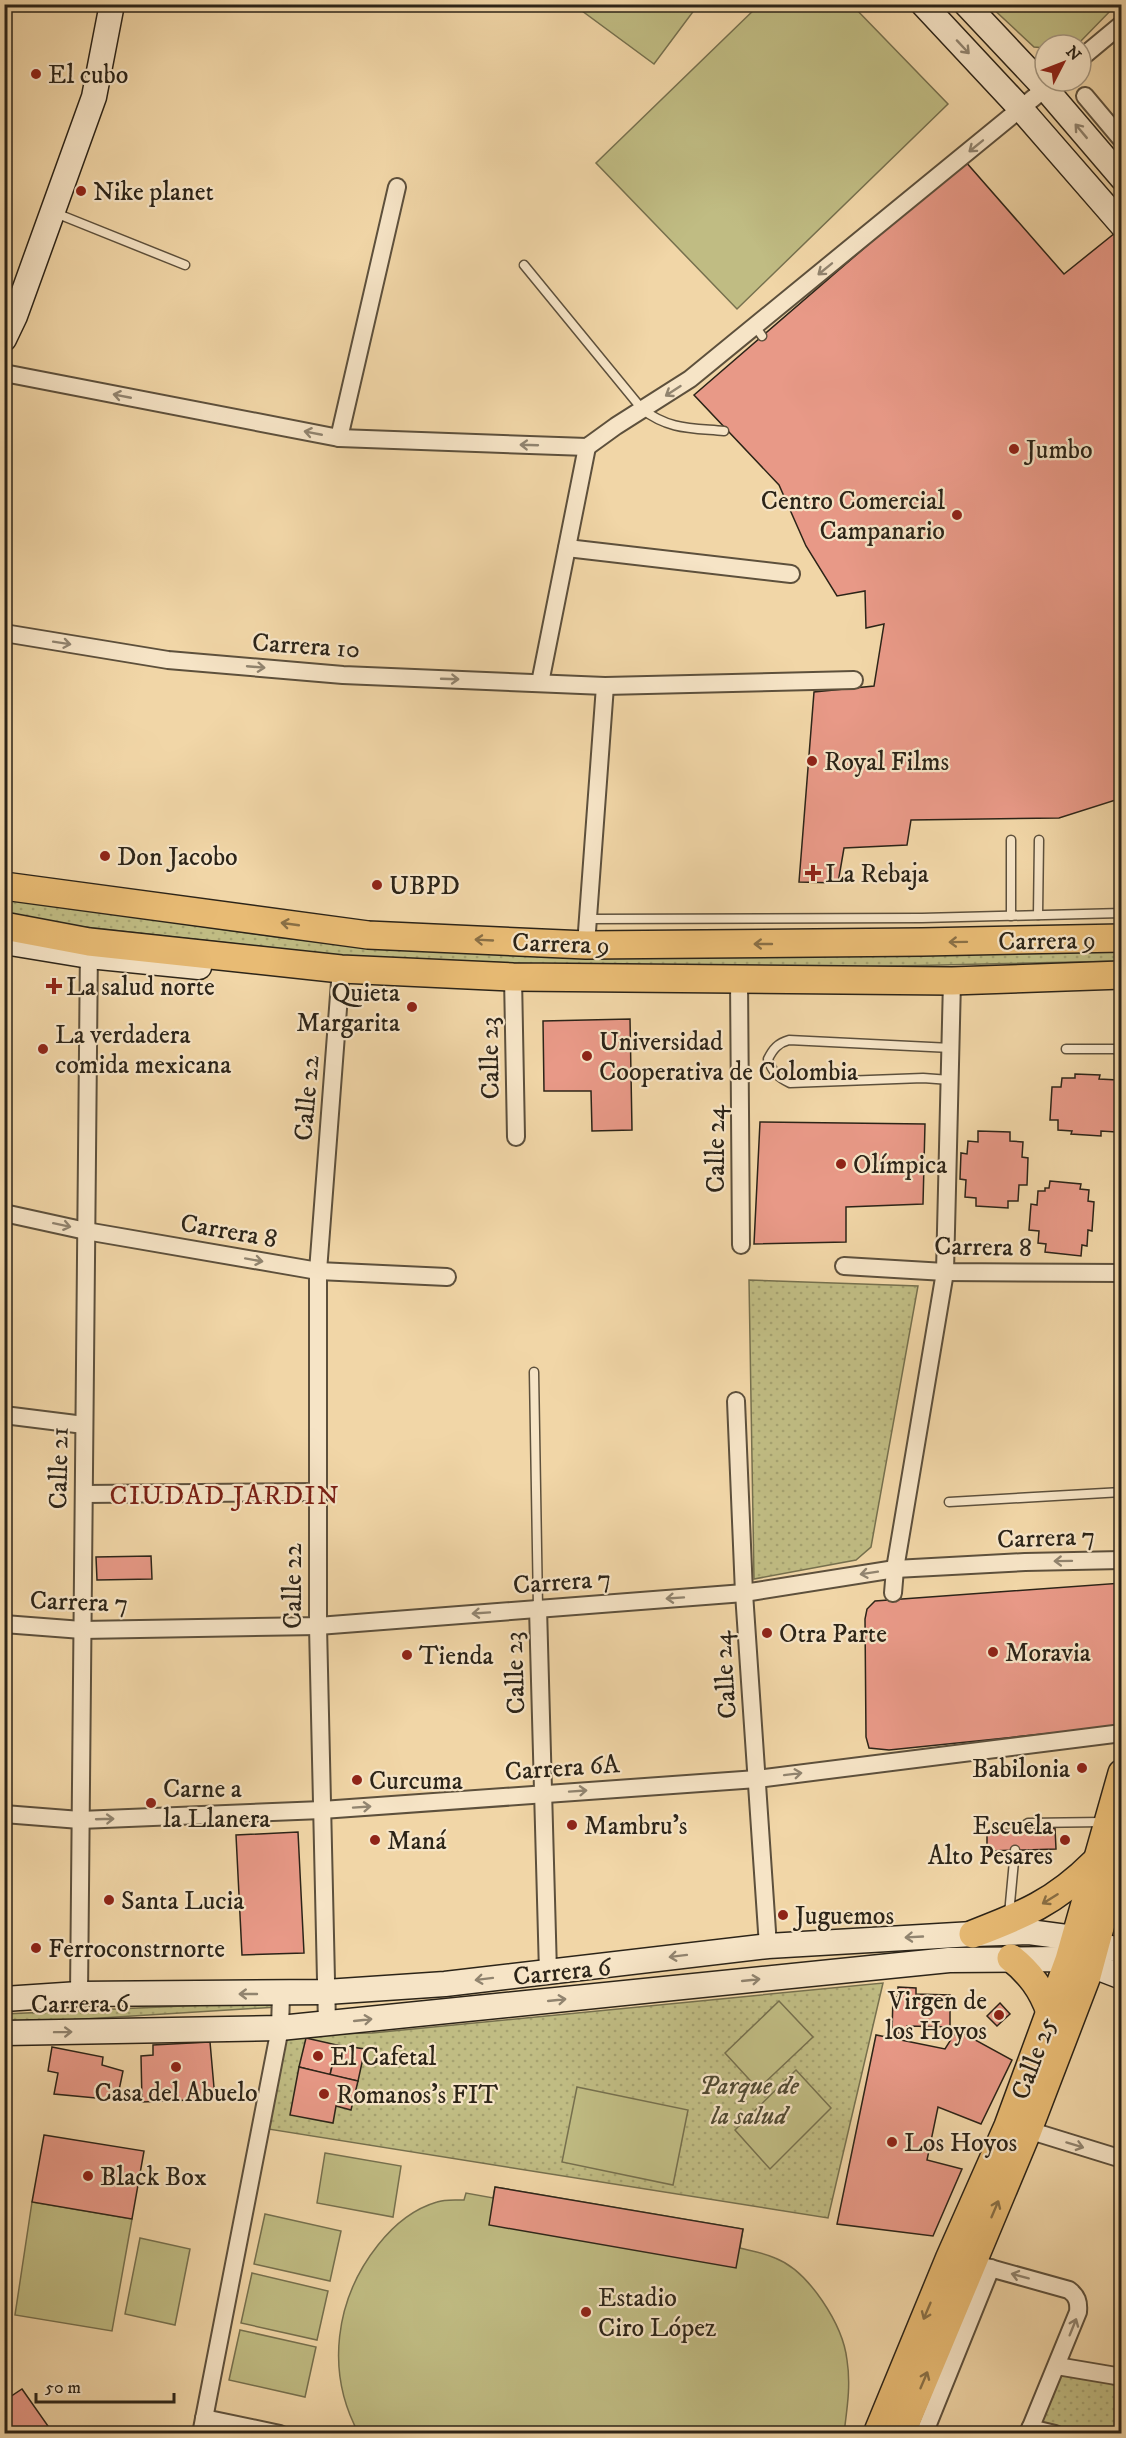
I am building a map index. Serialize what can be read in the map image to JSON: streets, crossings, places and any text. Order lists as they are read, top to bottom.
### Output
{
  "streets": {
    "main road": ["Carrera 9", "Carrera 6", "Calle 25"],
    "street": [
      "Carrera 10",
      "Calle 23",
      "Calle 22",
      "Calle 24",
      "Carrera 8",
      "Calle 21",
      "Carrera 7",
      "Carrera 6A"
    ]
  },
  "crossings": [
    ["Carrera 9", "Calle 23"],
    ["Carrera 9", "Calle 22"],
    ["Carrera 9", "Calle 24"],
    ["Carrera 9", "Calle 21"],
    ["Calle 23", "Carrera 7"],
    ["Calle 23", "Carrera 6A"],
    ["Calle 23", "Carrera 6"],
    ["Calle 22", "Carrera 8"],
    ["Calle 22", "Carrera 7"],
    ["Calle 22", "Carrera 6A"],
    ["Calle 22", "Carrera 6"],
    ["Calle 24", "Carrera 7"],
    ["Calle 24", "Carrera 6A"],
    ["Calle 24", "Carrera 6"],
    ["Carrera 8", "Calle 21"],
    ["Calle 21", "Carrera 7"],
    ["Calle 21", "Carrera 6A"],
    ["Calle 21", "Carrera 6"],
    ["Carrera 6", "Calle 25"]
  ],
  "one_way": [
    "Carrera 10",
    "Carrera 8",
    "Carrera 7",
    "Carrera 6A"
  ],
  "districts": ["CIUDAD JARDIN"],
  "parks": ["Parque de la salud"],
  "places": {
    "other": [
      "El cubo",
      "Nike planet",
      "Jumbo",
      "Centro Comercial Campanario",
      "Royal Films",
      "Don Jacobo",
      "UBPD",
      "Quieta Margarita",
      "La verdadera comida mexicana",
      "Universidad Cooperativa de Colombia",
      "Olímpica",
      "Otra Parte",
      "Moravia",
      "Tienda",
      "Babilonia",
      "Curcuma",
      "Carne a la Llanera",
      "Mambru's",
      "Maná",
      "Escuela Alto Pesares",
      "Santa Lucia",
      "Juguemos",
      "Ferroconstrnorte",
      "Virgen de los Hoyos",
      "El Cafetal",
      "Casa del Abuelo",
      "Romanos's FIT",
      "Los Hoyos",
      "Black Box",
      "Estadio Ciro López"
    ],
    "health": ["La Rebaja", "La salud norte"]
  },
  "scale_bar": "50 m",
  "north": "top right"
}
